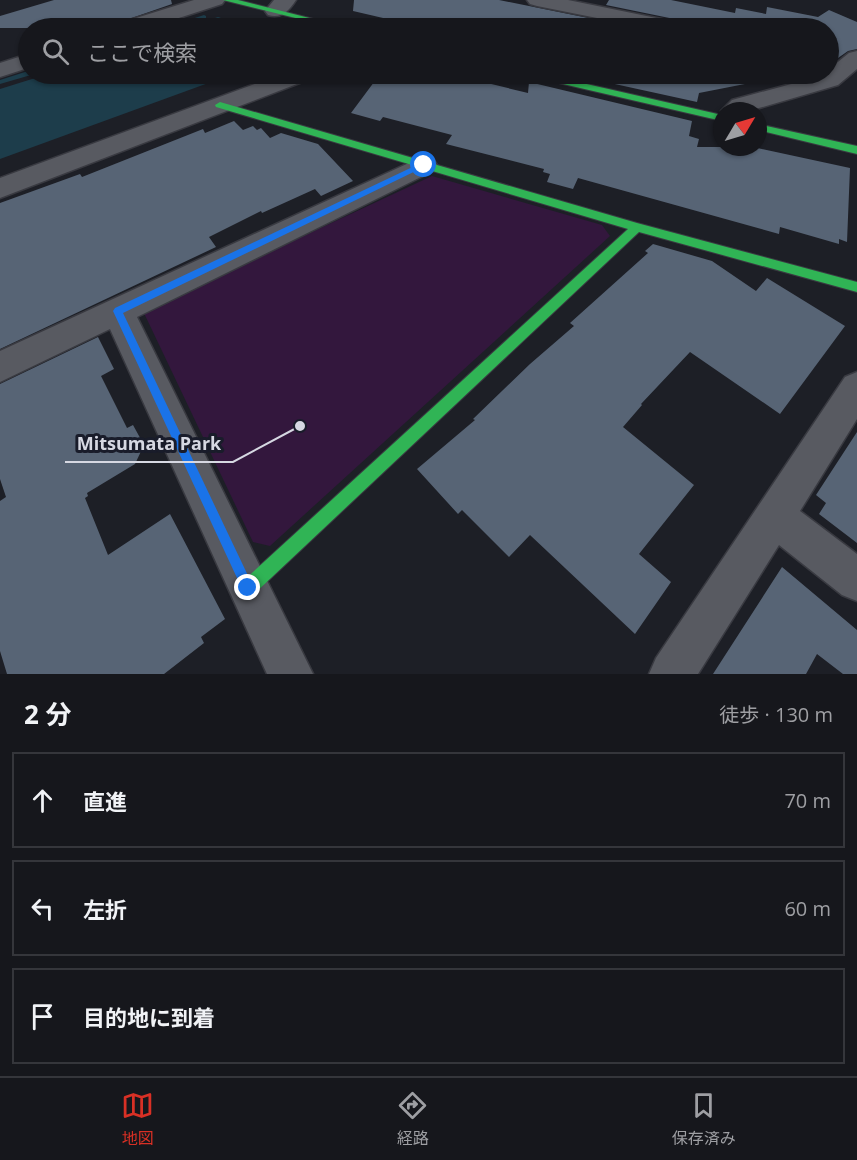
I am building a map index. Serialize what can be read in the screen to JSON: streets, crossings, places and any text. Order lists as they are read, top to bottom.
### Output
{
  "places": ["Mitsumata Park"],
  "north": "top right",
  "page": {
    "search": "ここで検索",
    "heading": ["2 分", "徒歩 · 130 m"],
    "list": [
      ["直進", "70 m"],
      ["左折", "60 m"],
      "目的地に到着"
    ],
    "nav": ["地図", "経路", "保存済み"]
  }
}
